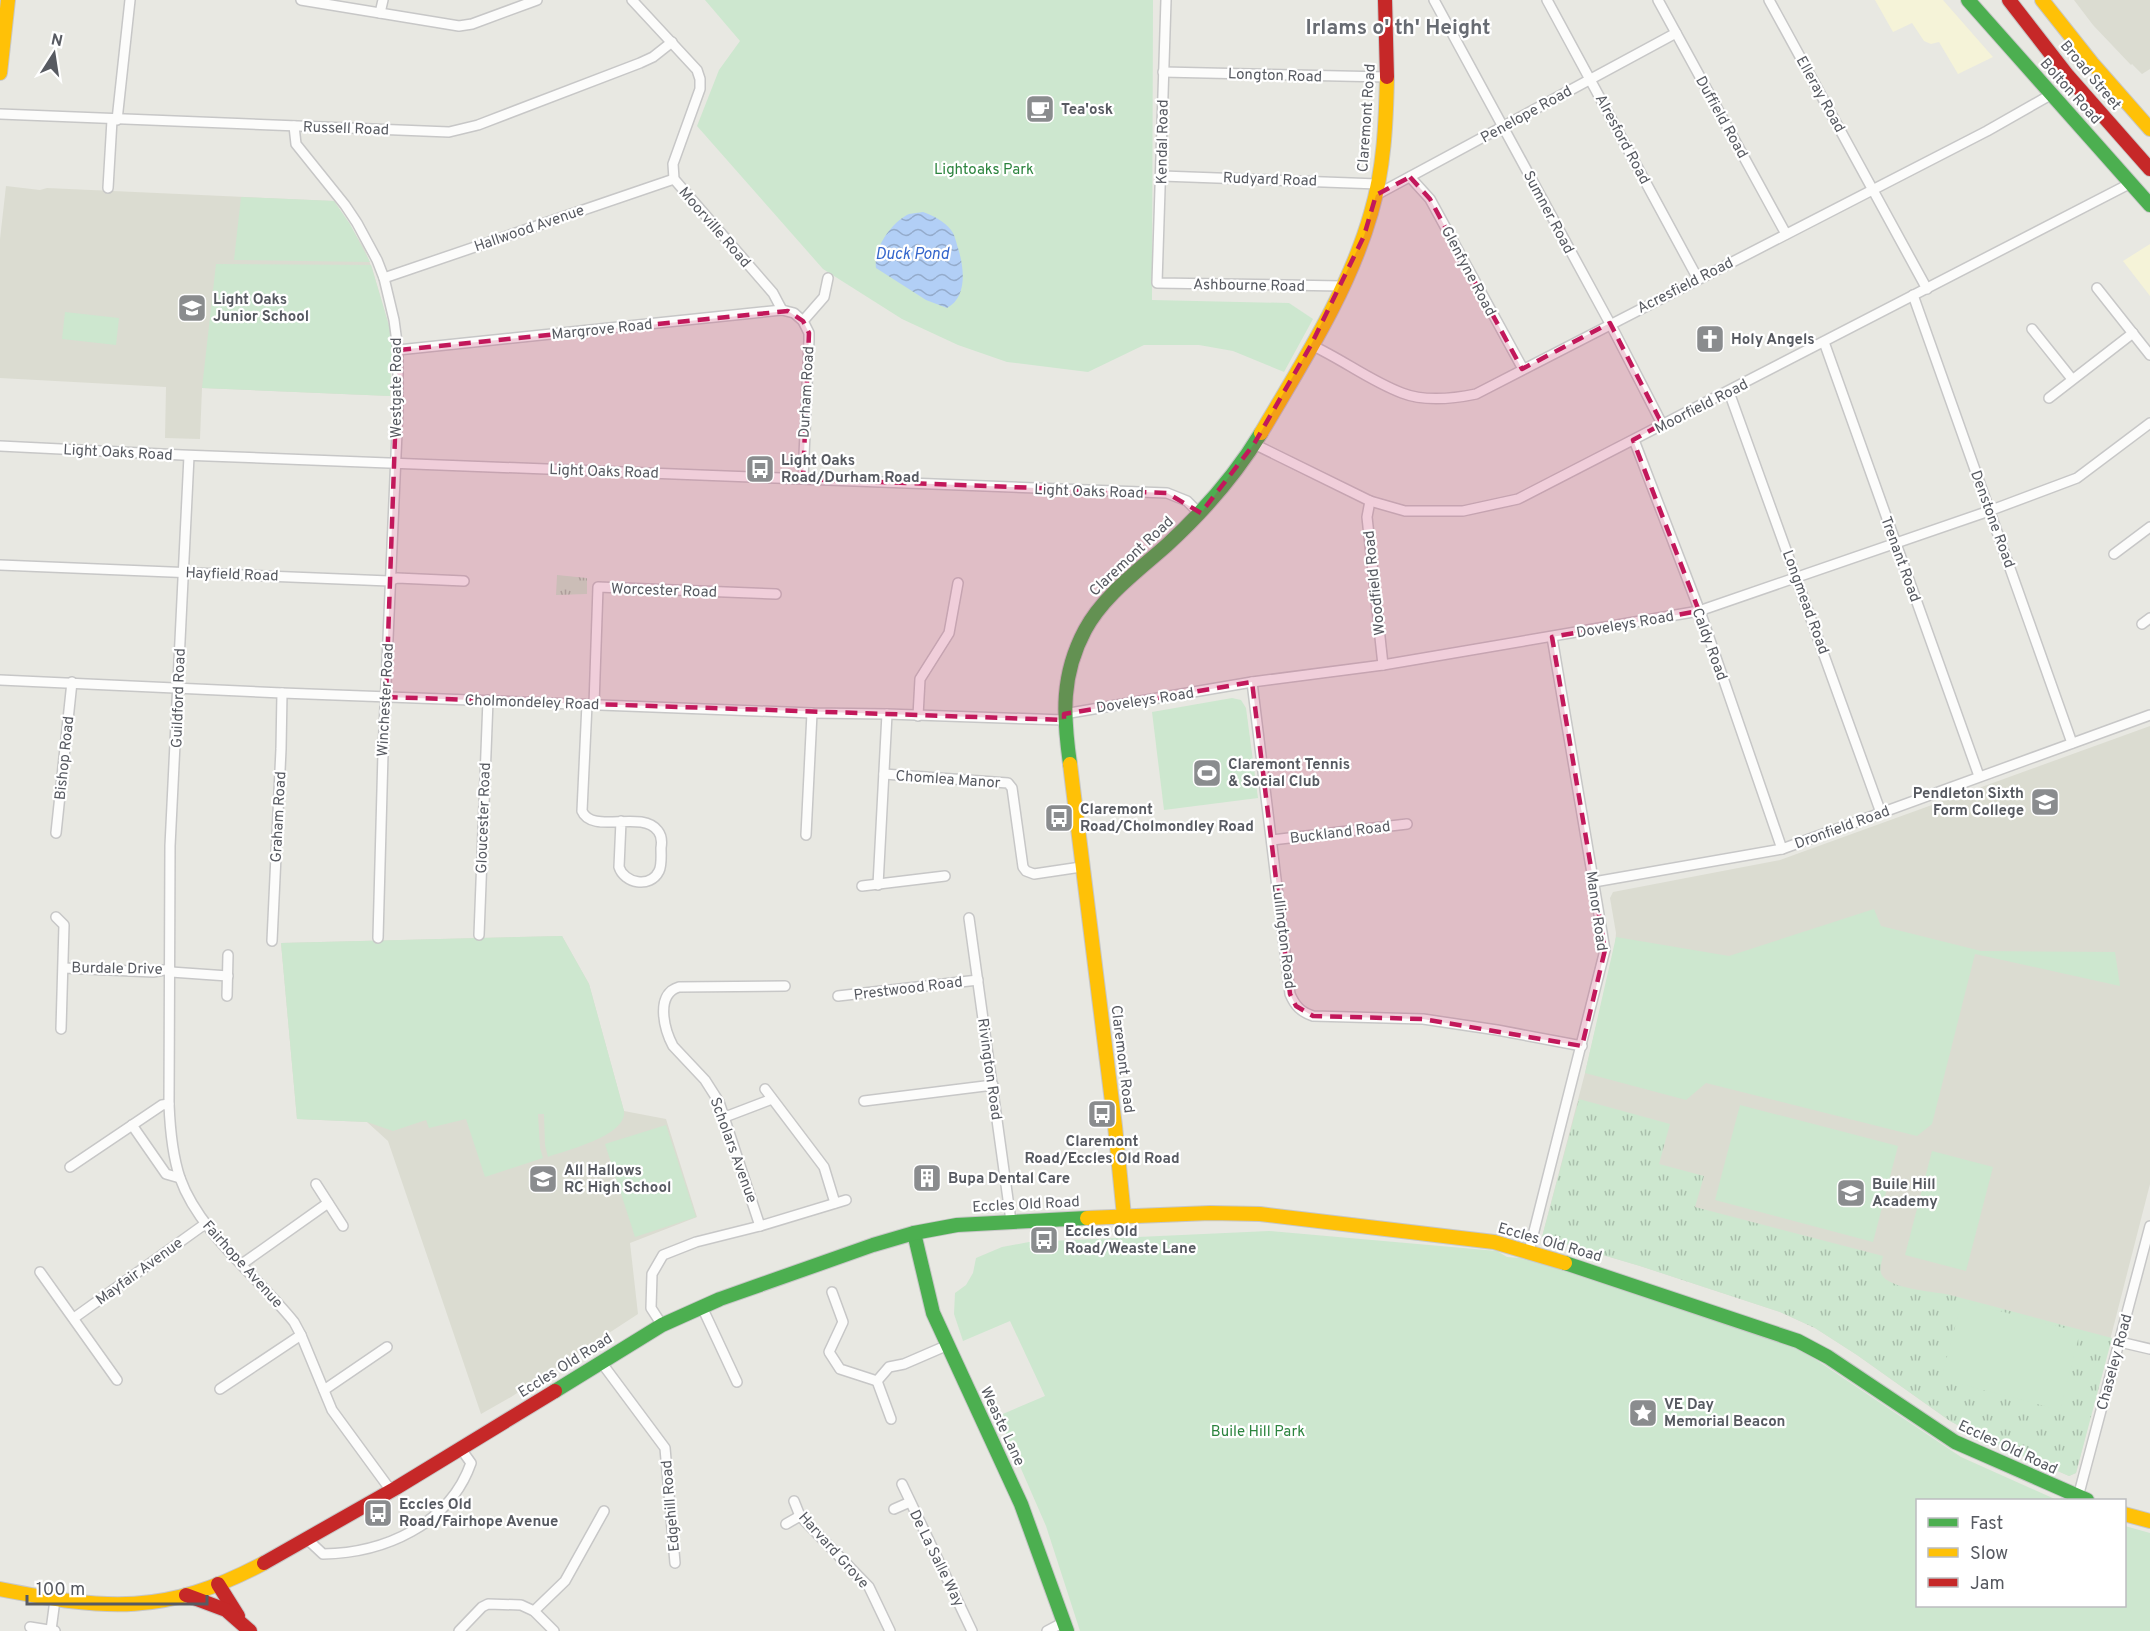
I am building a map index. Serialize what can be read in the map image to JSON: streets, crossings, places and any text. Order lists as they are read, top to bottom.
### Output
{
  "streets": {
    "main road": [
      "Broad Street",
      "Bolton Road",
      "Claremont Road",
      "Eccles Old Road",
      "Weaste Lane"
    ],
    "street": [
      "Longton Road",
      "Elleray Road",
      "Penelope Road",
      "Duffield Road",
      "Russell Road",
      "Alresford Road",
      "Kendal Road",
      "Rudyard Road",
      "Sumner Road",
      "Moorville Road",
      "Hallwood Avenue",
      "Glenfyne Road",
      "Ashbourne Road",
      "Acresfield Road",
      "Margrove Road",
      "Westgate Road",
      "Durham Road",
      "Moorfield Road",
      "Light Oaks Road",
      "Denstone Road",
      "Trenant Road",
      "Hayfield Road",
      "Woodfield Road",
      "Worcester Road",
      "Longmead Road",
      "Doveleys Road",
      "Caldy Road",
      "Guildford Road",
      "Winchester Road",
      "Cholmondeley Road",
      "Bishop Road",
      "Chomlea Manor",
      "Graham Road",
      "Gloucester Road",
      "Dronfield Road",
      "Buckland Road",
      "Manor Road",
      "Lullington Road",
      "Burdale Drive",
      "Prestwood Road",
      "Rivington Road",
      "Scholars Avenue",
      "Fairhope Avenue",
      "Mayfair Avenue",
      "Chaseley Road",
      "Edgehill Road",
      "Harvard Grove",
      "De La Salle Way"
    ]
  },
  "crossings": [
    ["Longton Road", "Claremont Road"],
    ["Longton Road", "Kendal Road"],
    ["Bolton Road", "Acresfield Road"],
    ["Bolton Road", "Moorfield Road"],
    ["Elleray Road", "Acresfield Road"],
    ["Elleray Road", "Moorfield Road"],
    ["Penelope Road", "Duffield Road"],
    ["Penelope Road", "Claremont Road"],
    ["Penelope Road", "Alresford Road"],
    ["Penelope Road", "Rudyard Road"],
    ["Penelope Road", "Sumner Road"],
    ["Penelope Road", "Glenfyne Road"],
    ["Duffield Road", "Acresfield Road"],
    ["Claremont Road", "Rudyard Road"],
    ["Claremont Road", "Ashbourne Road"],
    ["Claremont Road", "Acresfield Road"],
    ["Claremont Road", "Moorfield Road"],
    ["Claremont Road", "Light Oaks Road"],
    ["Claremont Road", "Doveleys Road"],
    ["Claremont Road", "Cholmondeley Road"],
    ["Claremont Road", "Chomlea Manor"],
    ["Claremont Road", "Eccles Old Road"],
    ["Russell Road", "Moorville Road"],
    ["Russell Road", "Westgate Road"],
    ["Alresford Road", "Acresfield Road"],
    ["Kendal Road", "Rudyard Road"],
    ["Kendal Road", "Ashbourne Road"],
    ["Sumner Road", "Acresfield Road"],
    ["Sumner Road", "Moorfield Road"],
    ["Moorville Road", "Hallwood Avenue"],
    ["Moorville Road", "Margrove Road"],
    ["Hallwood Avenue", "Westgate Road"],
    ["Glenfyne Road", "Acresfield Road"],
    ["Margrove Road", "Westgate Road"],
    ["Westgate Road", "Light Oaks Road"],
    ["Westgate Road", "Winchester Road"],
    ["Durham Road", "Light Oaks Road"],
    ["Moorfield Road", "Denstone Road"],
    ["Moorfield Road", "Trenant Road"],
    ["Moorfield Road", "Woodfield Road"],
    ["Moorfield Road", "Longmead Road"],
    ["Moorfield Road", "Caldy Road"],
    ["Light Oaks Road", "Guildford Road"],
    ["Light Oaks Road", "Winchester Road"],
    ["Denstone Road", "Doveleys Road"],
    ["Denstone Road", "Dronfield Road"],
    ["Trenant Road", "Doveleys Road"],
    ["Trenant Road", "Dronfield Road"],
    ["Hayfield Road", "Guildford Road"],
    ["Hayfield Road", "Winchester Road"],
    ["Woodfield Road", "Doveleys Road"],
    ["Worcester Road", "Cholmondeley Road"],
    ["Longmead Road", "Doveleys Road"],
    ["Longmead Road", "Dronfield Road"],
    ["Doveleys Road", "Caldy Road"],
    ["Doveleys Road", "Cholmondeley Road"],
    ["Doveleys Road", "Manor Road"],
    ["Doveleys Road", "Lullington Road"],
    ["Caldy Road", "Dronfield Road"],
    ["Guildford Road", "Cholmondeley Road"],
    ["Guildford Road", "Fairhope Avenue"],
    ["Winchester Road", "Cholmondeley Road"],
    ["Cholmondeley Road", "Bishop Road"],
    ["Cholmondeley Road", "Chomlea Manor"],
    ["Cholmondeley Road", "Graham Road"],
    ["Cholmondeley Road", "Gloucester Road"],
    ["Dronfield Road", "Manor Road"],
    ["Buckland Road", "Lullington Road"],
    ["Manor Road", "Lullington Road"],
    ["Manor Road", "Eccles Old Road"],
    ["Burdale Drive", "Fairhope Avenue"],
    ["Prestwood Road", "Rivington Road"],
    ["Rivington Road", "Eccles Old Road"],
    ["Eccles Old Road", "Fairhope Avenue"],
    ["Eccles Old Road", "Chaseley Road"],
    ["Eccles Old Road", "Weaste Lane"],
    ["Eccles Old Road", "Edgehill Road"],
    ["Fairhope Avenue", "Mayfair Avenue"]
  ],
  "districts": ["Irlams o' th' Height"],
  "water": ["Duck Pond"],
  "parks": ["Lightoaks Park", "Buile Hill Park"],
  "places": {
    "cafe": ["Tea'osk"],
    "school or university": [
      "Light Oaks Junior School",
      "Pendleton Sixth Form College",
      "All Hallows RC High School",
      "Buile Hill Academy"
    ],
    "church": ["Holy Angels"],
    "bus stop": [
      "Light Oaks Road/Durham Road",
      "Claremont Road/Cholmondley Road",
      "Claremont Road/Eccles Old Road",
      "Eccles Old Road/Weaste Lane",
      "Eccles Old Road/Fairhope Avenue"
    ],
    "sports": ["Claremont Tennis & Social Club"],
    "building": ["Bupa Dental Care"],
    "place": ["VE Day Memorial Beacon"]
  },
  "legend": ["Fast", "Slow", "Jam"],
  "scale_bar": "100 m",
  "north": "top"
}
